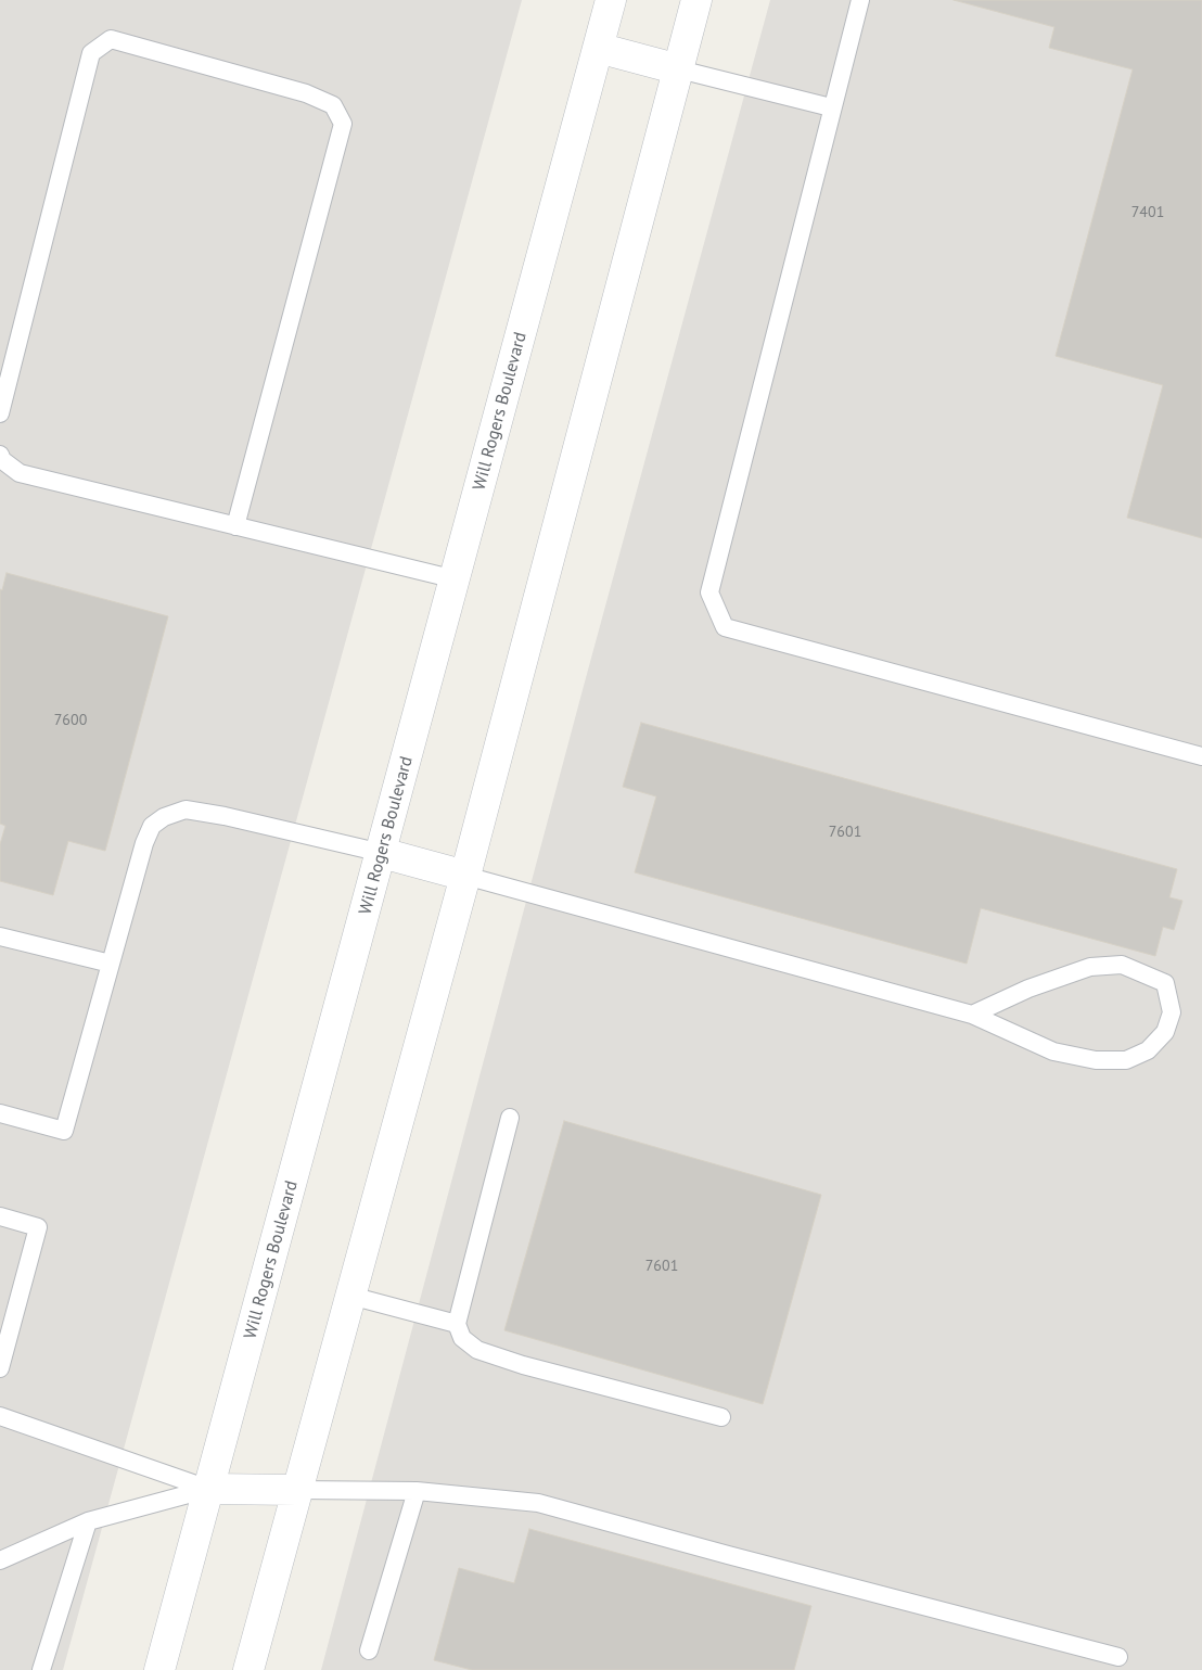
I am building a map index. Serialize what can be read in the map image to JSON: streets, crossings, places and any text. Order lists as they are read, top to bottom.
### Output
{
  "streets": {
    "main road": ["Will Rogers Boulevard"]
  },
  "house_numbers": [
    "7401",
    "7600",
    "7601",
    "7601"
  ]
}
